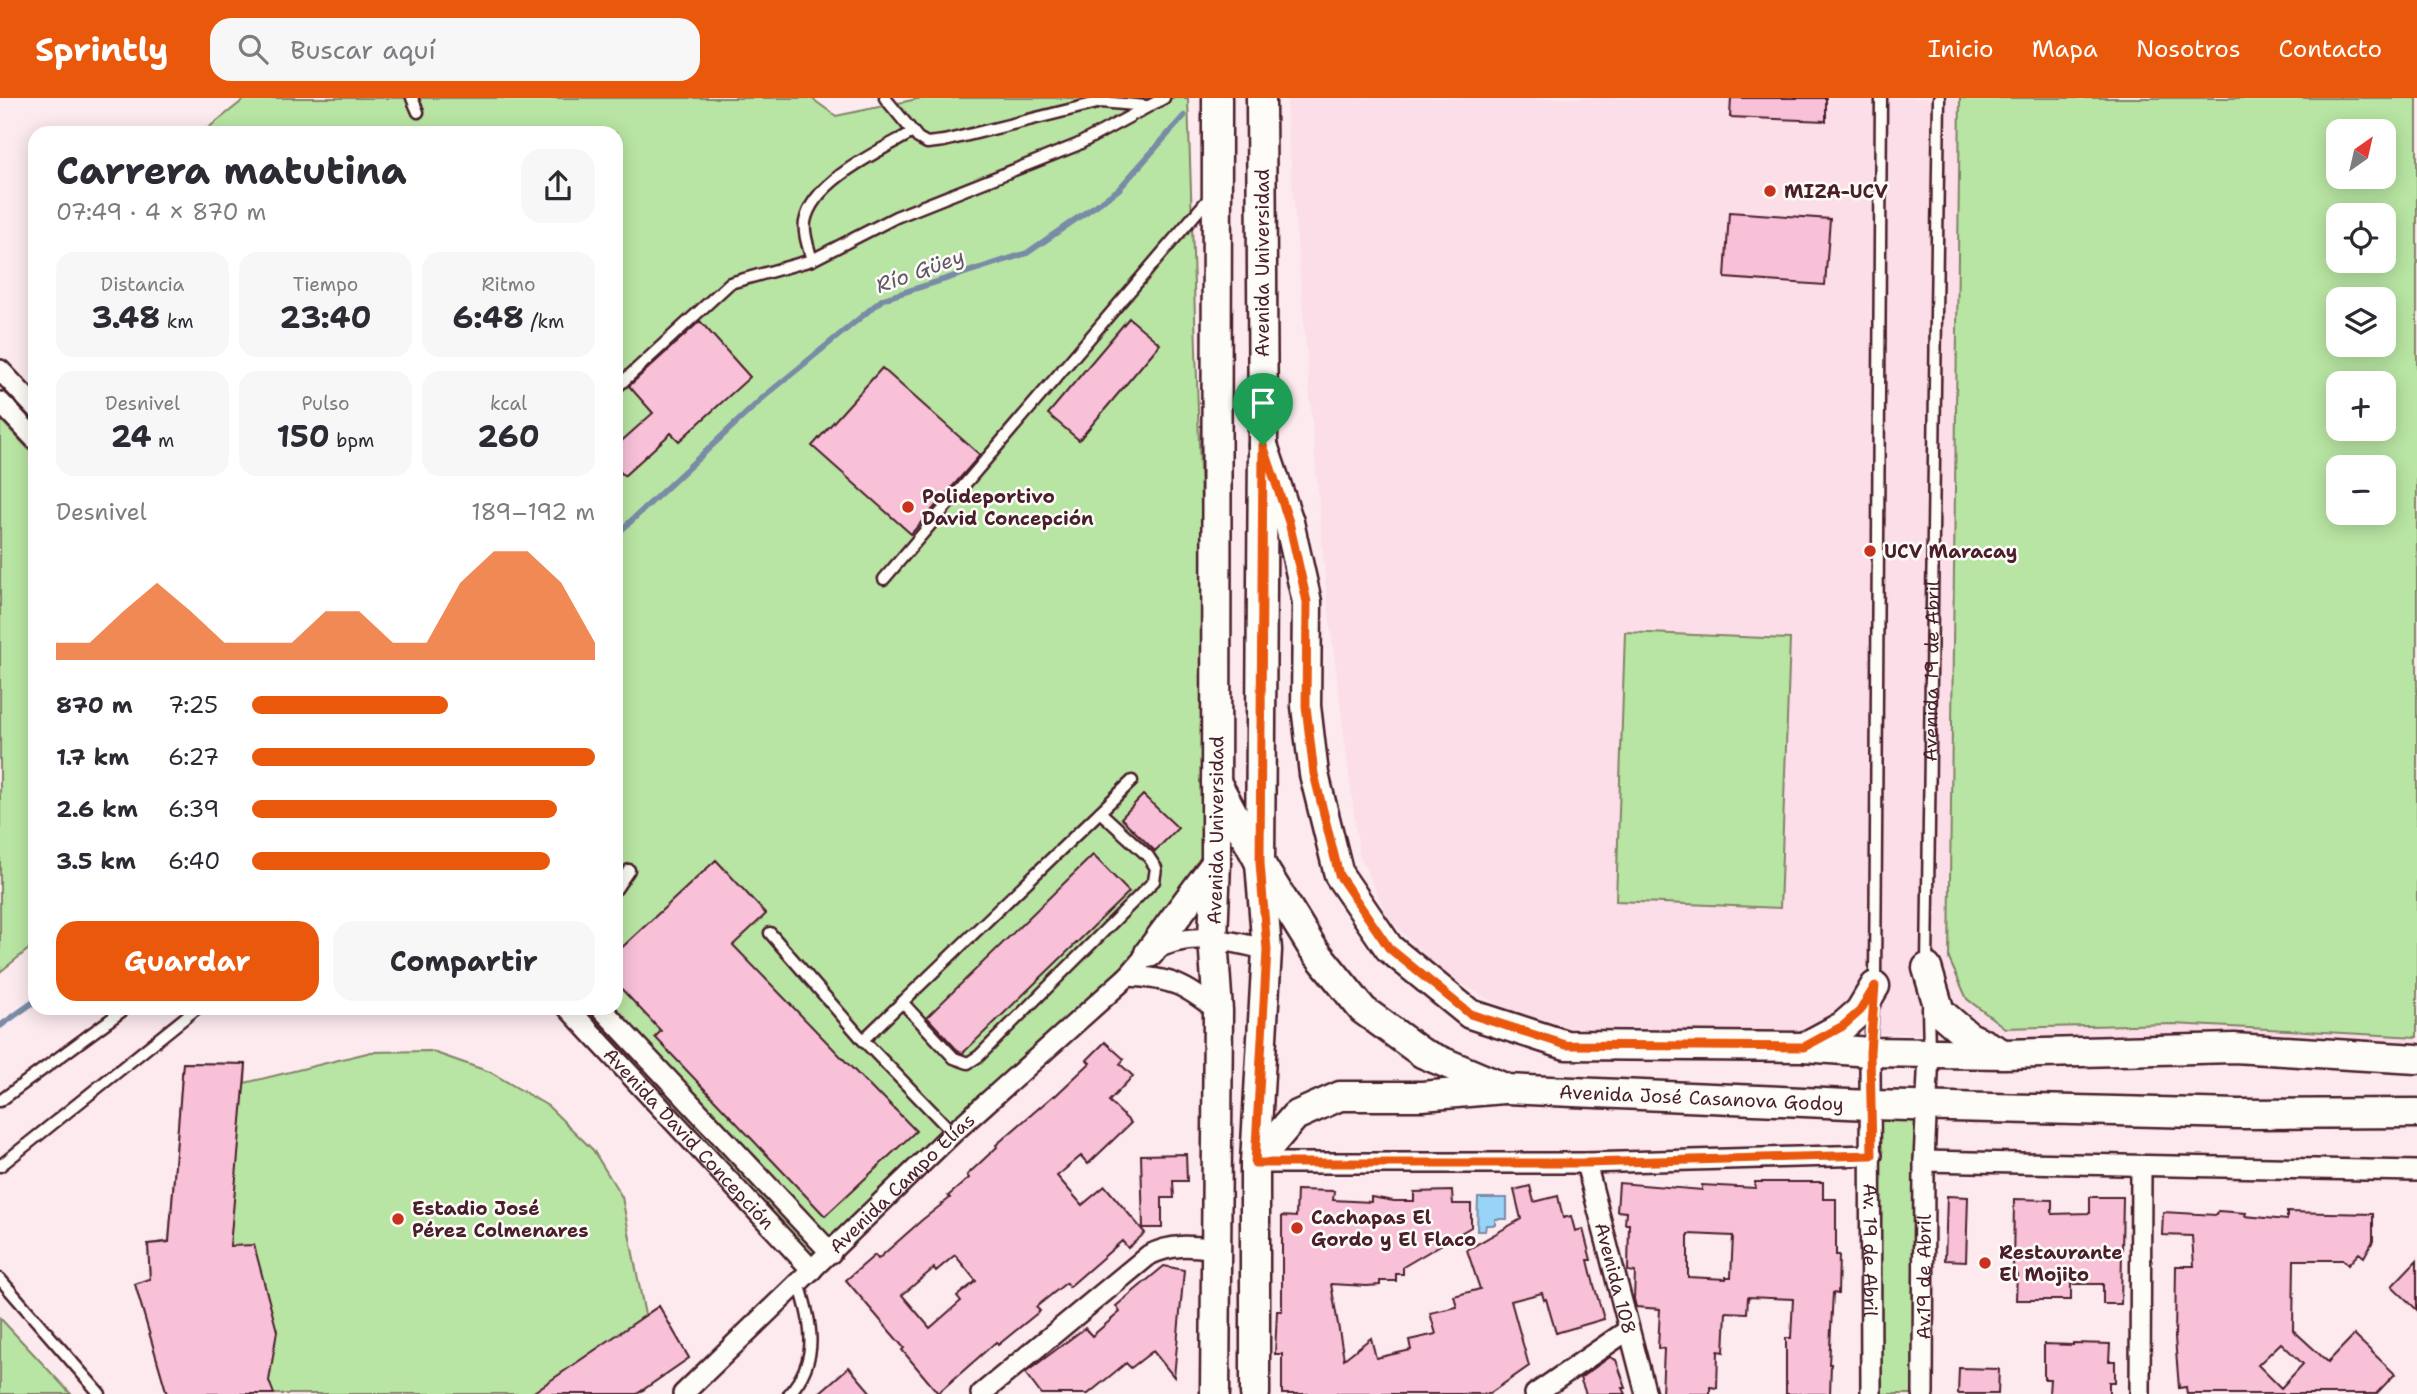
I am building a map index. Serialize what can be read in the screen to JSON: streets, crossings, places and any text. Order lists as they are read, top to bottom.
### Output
{
  "streets": {
    "street": [
      "Avenida Universidad",
      "Avenida 19 de Abril",
      "Avenida José Casanova Godoy",
      "Avenida David Concepción",
      "Avenida Campo Elías",
      "Av. 19 de Abril",
      "Av.19 de Abril",
      "Avenida 108"
    ]
  },
  "crossings": [
    ["Avenida Universidad", "Avenida José Casanova Godoy"],
    ["Avenida 19 de Abril", "Avenida José Casanova Godoy"],
    ["Avenida 19 de Abril", "Av.19 de Abril"],
    ["Avenida José Casanova Godoy", "Av. 19 de Abril"],
    ["Avenida David Concepción", "Avenida Campo Elías"]
  ],
  "water": ["Río Güey"],
  "places": [
    "MIZA-UCV",
    "Polideportivo David Concepción",
    "UCV Maracay",
    "Estadio José Pérez Colmenares",
    "Cachapas El Gordo y El Flaco",
    "Restaurante El Mojito"
  ],
  "north": "top right",
  "page": {
    "header": "Sprintly",
    "search": "Buscar aquí",
    "nav": [
      "Inicio",
      "Mapa",
      "Nosotros",
      "Contacto"
    ],
    "map_buttons": ["+", "−"],
    "heading": ["Carrera matutina", "07:49 · 4 × 870 m"],
    "stats": [
      ["Distancia", "3.48 km"],
      ["Tiempo", "23:40"],
      ["Ritmo", "6:48 /km"],
      ["Desnivel", "24 m"],
      ["Pulso", "150 bpm"],
      ["kcal", "260"]
    ],
    "chart": ["Desnivel", "189–192 m"],
    "list": [
      {
        "name": "870 m",
        "note": "7:25"
      },
      {
        "name": "1.7 km",
        "note": "6:27"
      },
      {
        "name": "2.6 km",
        "note": "6:39"
      },
      {
        "name": "3.5 km",
        "note": "6:40"
      }
    ],
    "buttons": ["Guardar", "Compartir"]
  }
}
